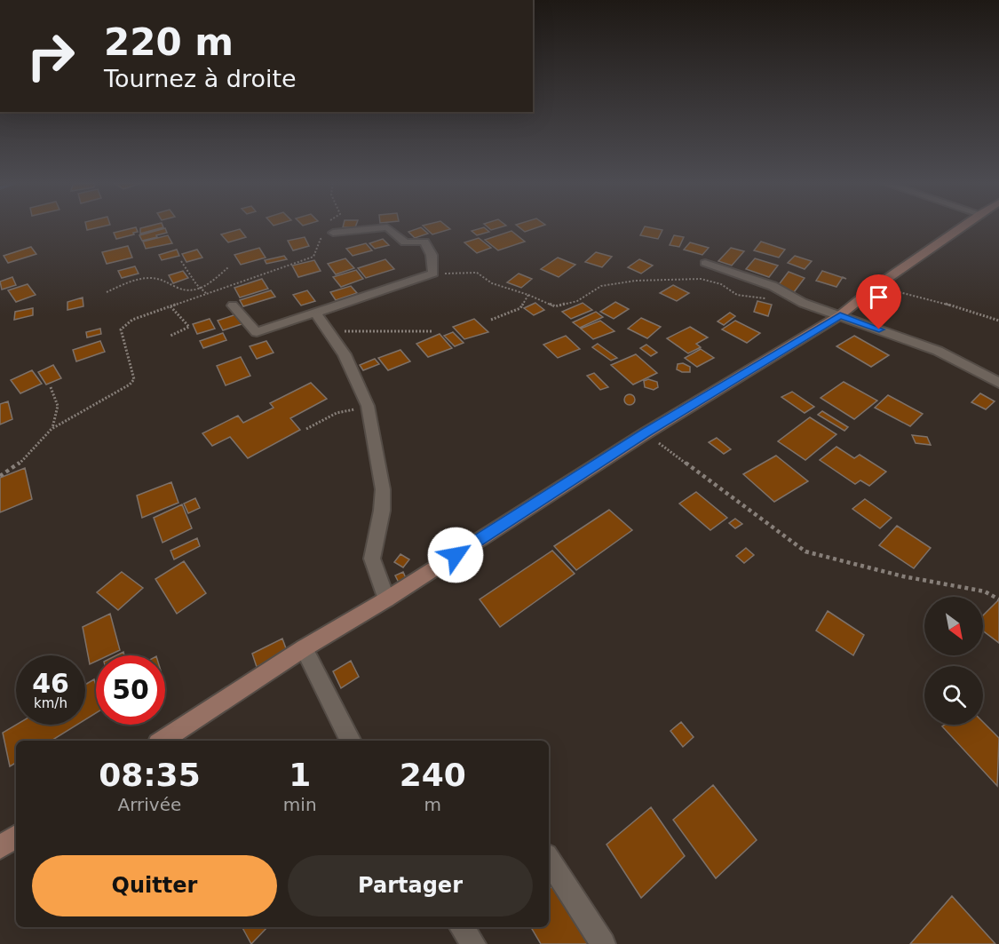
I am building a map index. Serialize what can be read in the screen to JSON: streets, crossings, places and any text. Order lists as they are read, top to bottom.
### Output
{
  "north": "bottom right",
  "page": {
    "turn": ["220 m", "Tournez à droite"],
    "speed": "46 km/h",
    "limit": "50",
    "eta": [
      "08:35",
      "Arrivée",
      "1",
      "min",
      "240",
      "m"
    ],
    "buttons": ["Quitter", "Partager"]
  }
}
